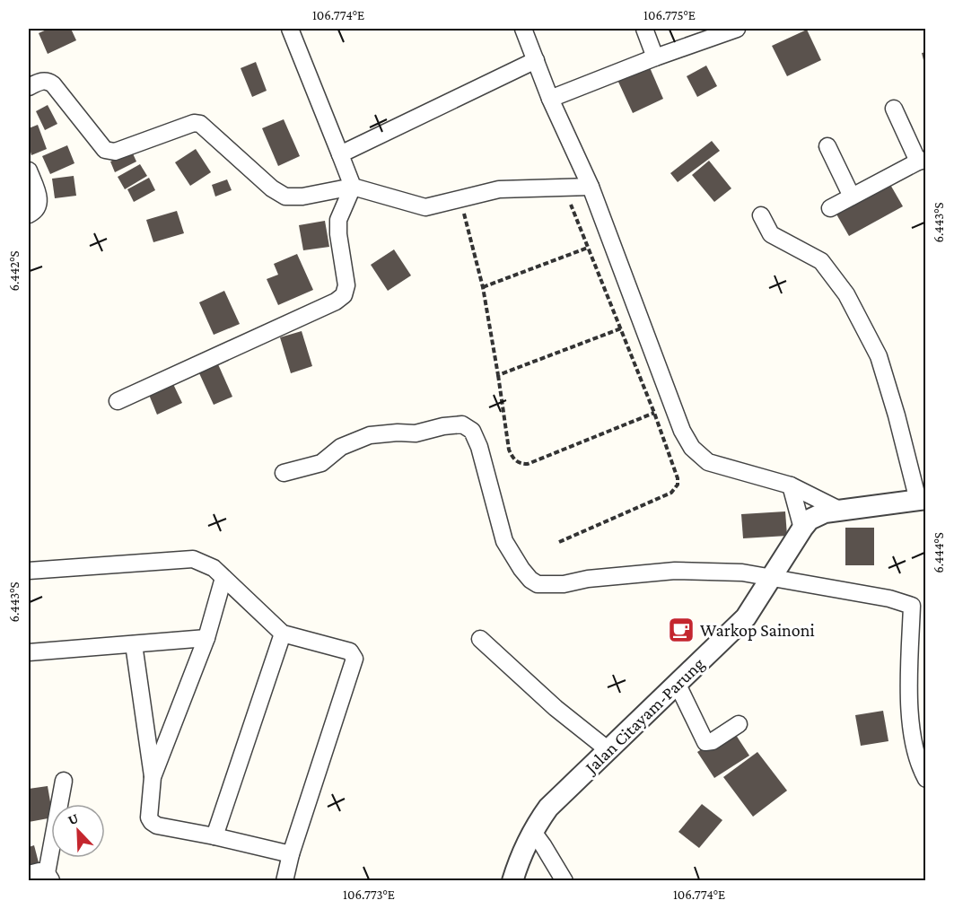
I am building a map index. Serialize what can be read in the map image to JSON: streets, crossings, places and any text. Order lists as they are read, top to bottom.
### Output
{
  "streets": {
    "street": ["Jalan Citayam-Parung"]
  },
  "places": {
    "cafe": ["Warkop Sainoni"]
  },
  "north": "top left",
  "coordinates": [
    "106.774°E",
    "106.775°E",
    "6.443°S",
    "6.442°S",
    "6.444°S",
    "106.773°E"
  ]
}
